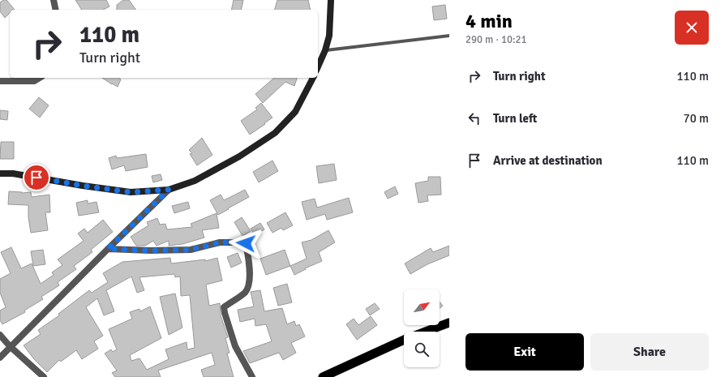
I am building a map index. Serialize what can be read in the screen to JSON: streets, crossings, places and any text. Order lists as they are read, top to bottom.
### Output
{
  "north": "top right",
  "page": {
    "heading": ["4 min", "290 m · 10:21"],
    "turn": ["110 m", "Turn right"],
    "list": [
      {
        "name": "Turn right",
        "value": "110 m"
      },
      {
        "name": "Turn left",
        "value": "70 m"
      },
      {
        "name": "Arrive at destination",
        "value": "110 m"
      }
    ],
    "buttons": ["Exit", "Share"]
  }
}
